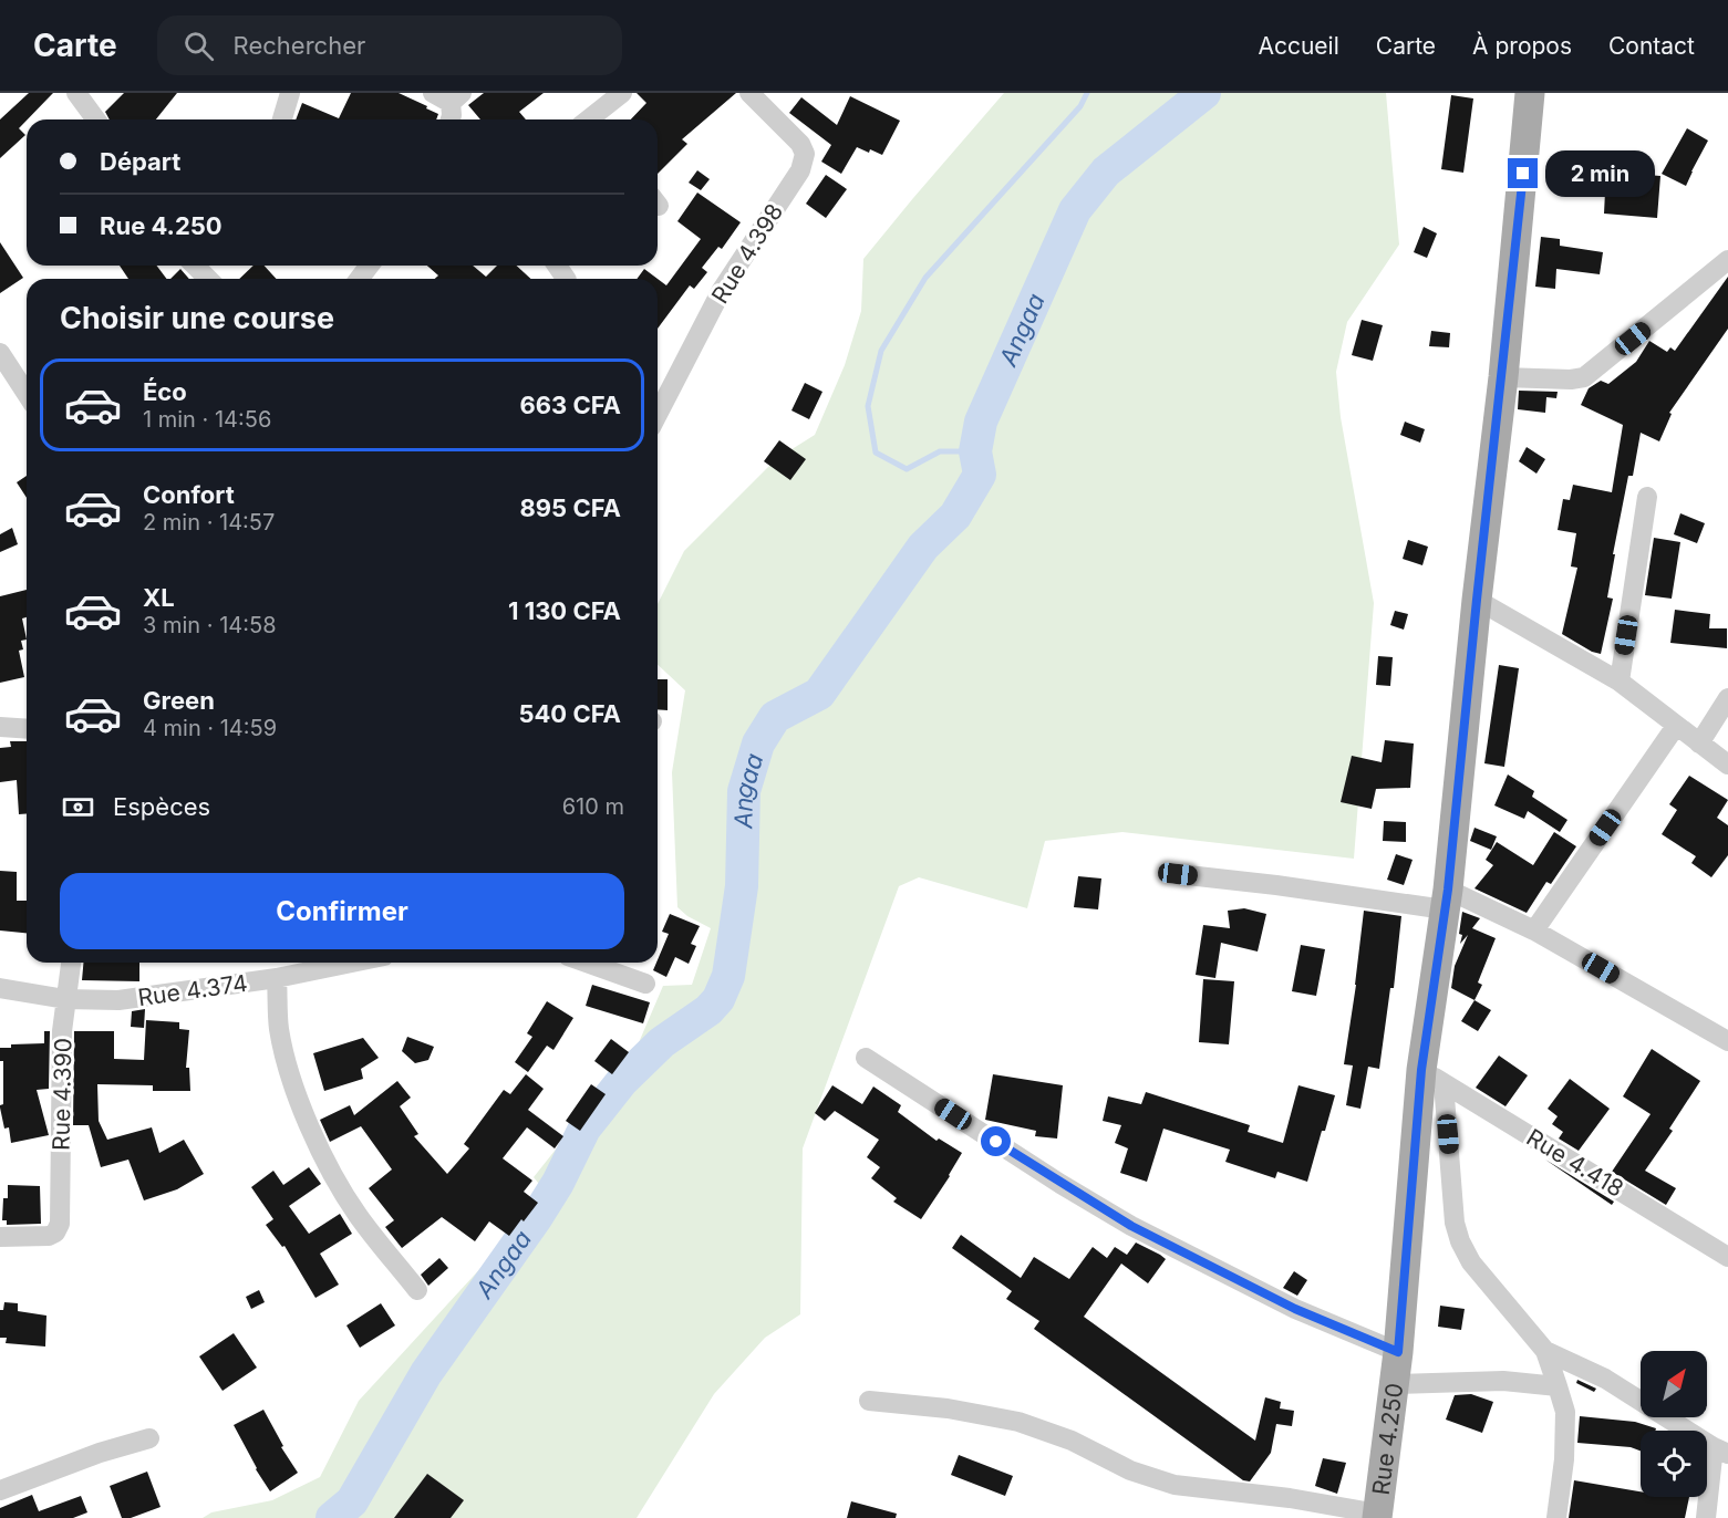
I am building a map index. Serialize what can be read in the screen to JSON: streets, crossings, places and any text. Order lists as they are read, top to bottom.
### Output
{
  "streets": {
    "main road": ["Rue 4.250"],
    "street": [
      "Rue 4.398",
      "Rue 4.374",
      "Rue 4.390",
      "Rue 4.418"
    ]
  },
  "crossings": [
    ["Rue 4.374", "Rue 4.390"],
    ["Rue 4.418", "Rue 4.250"]
  ],
  "water": ["Angaa"],
  "north": "top right",
  "page": {
    "header": "Carte",
    "search": "Rechercher",
    "nav": [
      "Accueil",
      "Carte",
      "À propos",
      "Contact"
    ],
    "banner": ["Départ", "Rue 4.250"],
    "bubble": "2 min",
    "heading": "Choisir une course",
    "list": [
      {
        "name": "Éco",
        "note": "1 min · 14:56",
        "value": "663 CFA"
      },
      {
        "name": "Confort",
        "note": "2 min · 14:57",
        "value": "895 CFA"
      },
      {
        "name": "XL",
        "note": "3 min · 14:58",
        "value": "1 130 CFA"
      },
      {
        "name": "Green",
        "note": "4 min · 14:59",
        "value": "540 CFA"
      }
    ],
    "pay": ["Espèces", "610 m"],
    "buttons": "Confirmer"
  }
}
